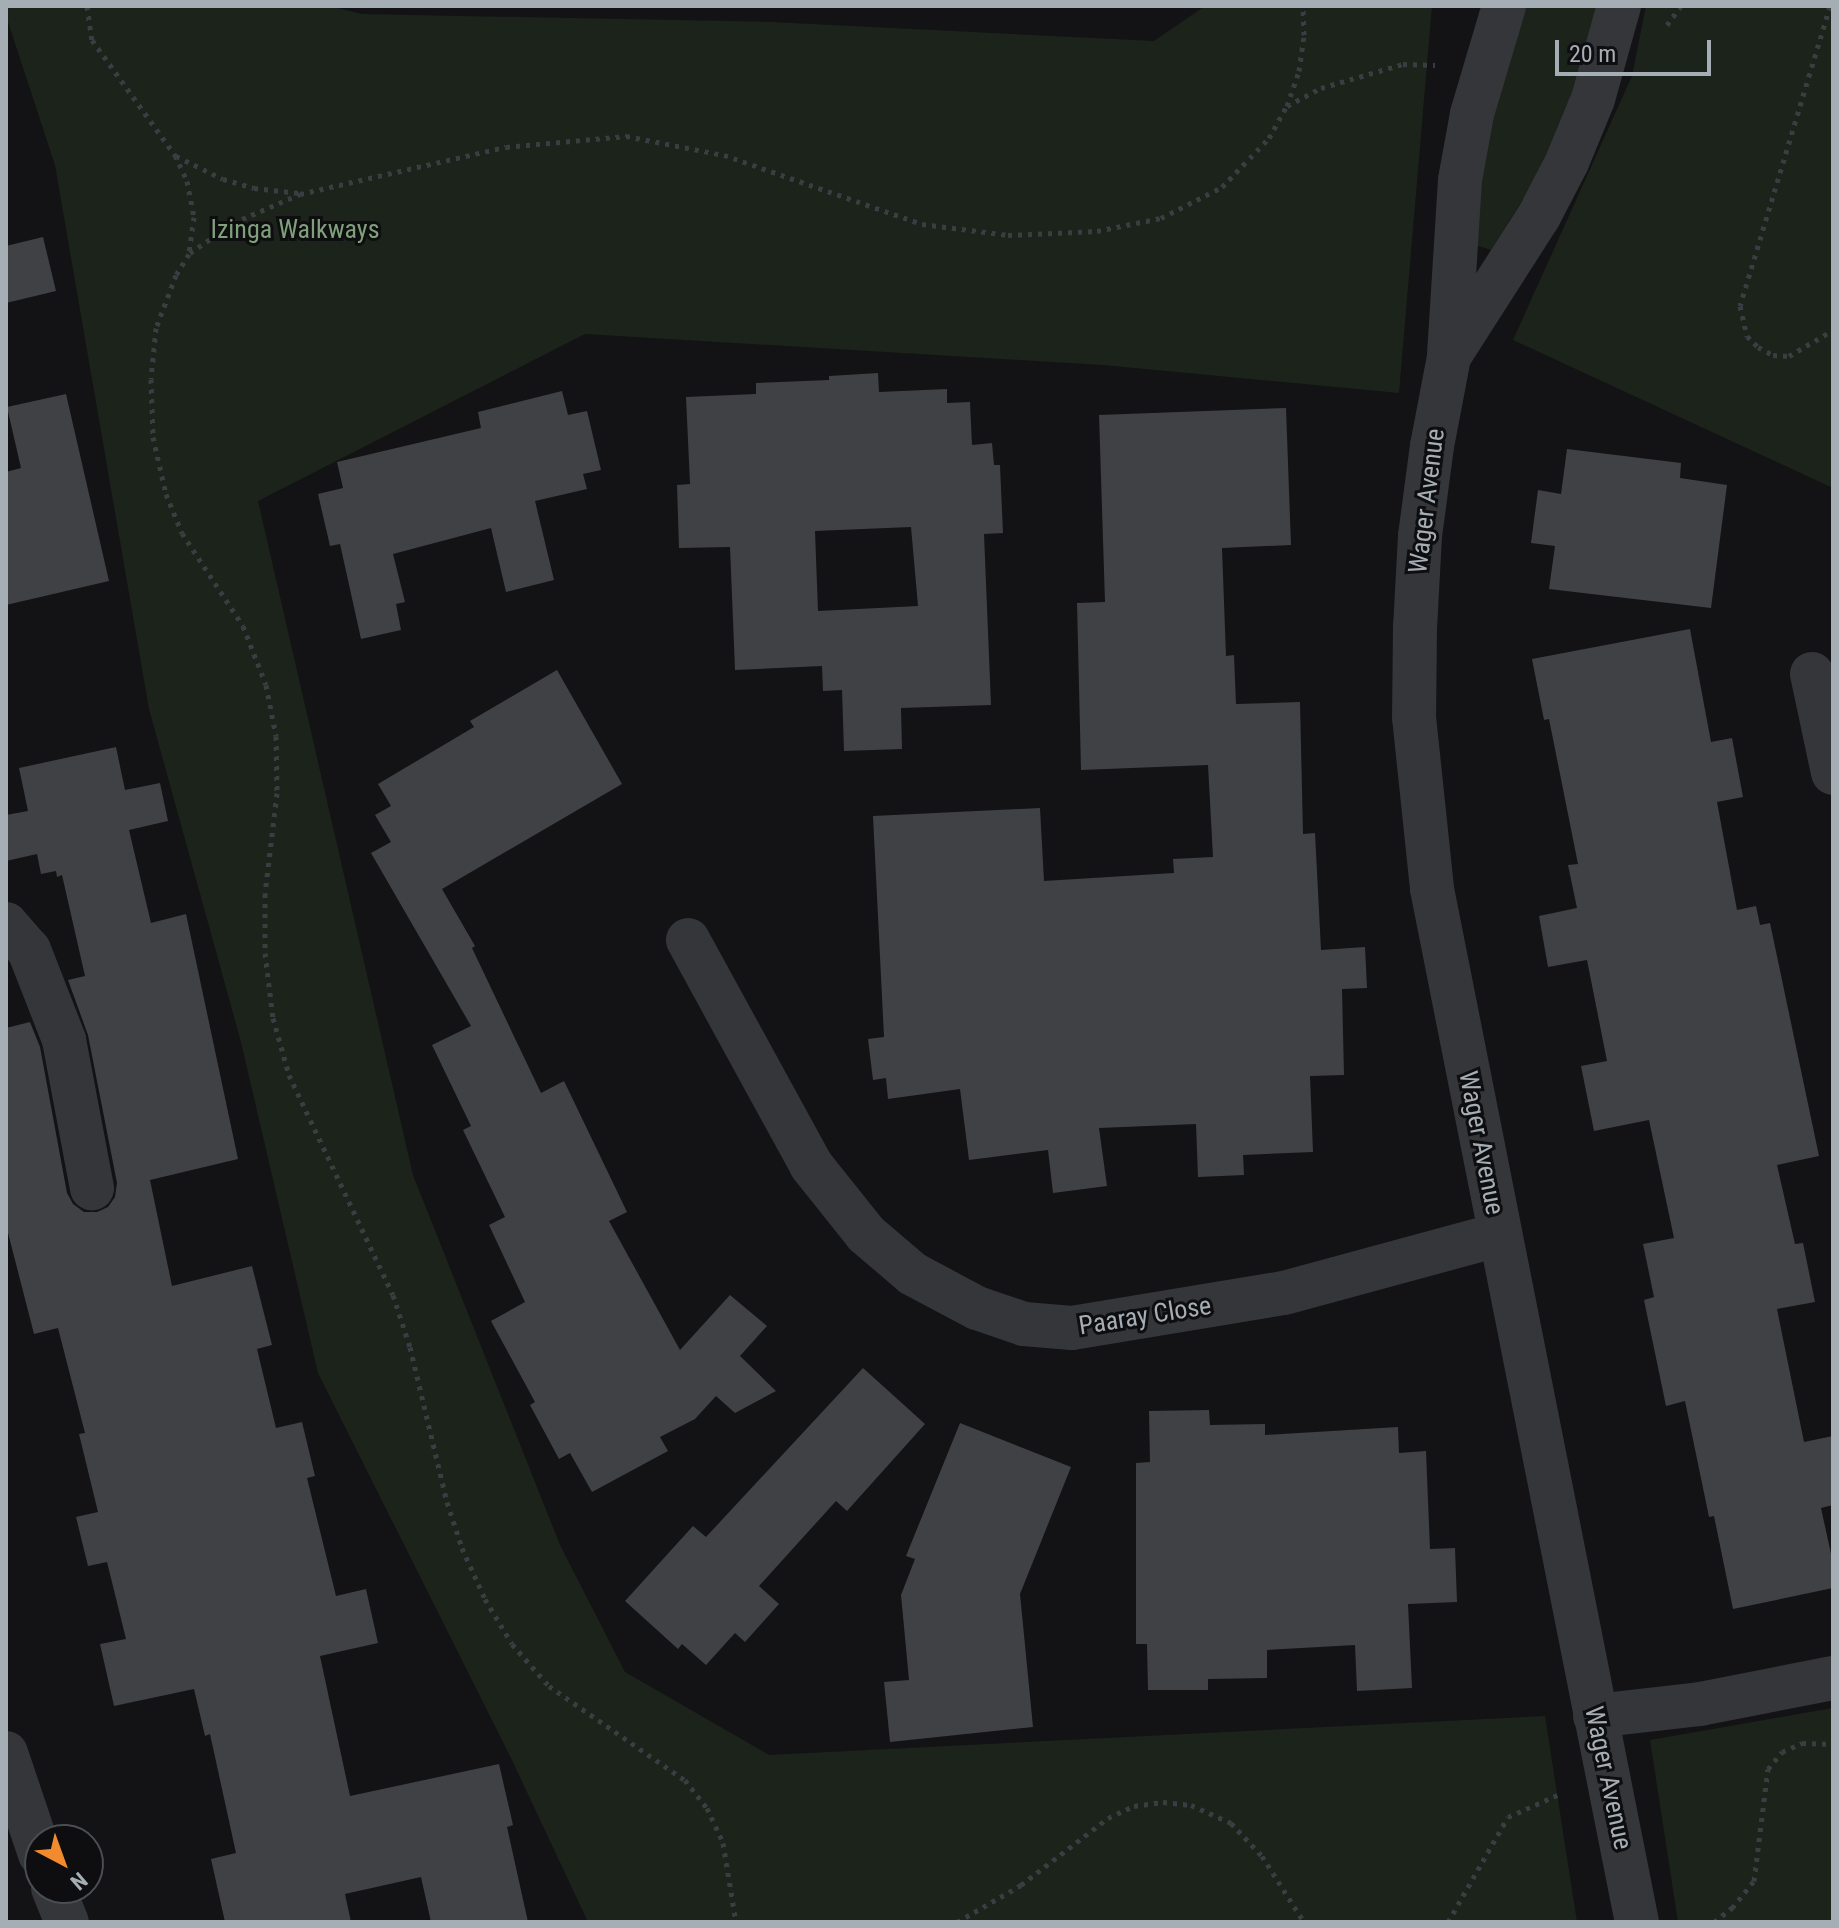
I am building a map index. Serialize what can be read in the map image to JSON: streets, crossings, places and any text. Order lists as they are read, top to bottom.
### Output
{
  "streets": {
    "street": ["Wager Avenue", "Paaray Close"]
  },
  "crossings": [
    ["Wager Avenue", "Paaray Close"]
  ],
  "parks": ["Izinga Walkways"],
  "scale_bar": "20 m",
  "north": "bottom right"
}
